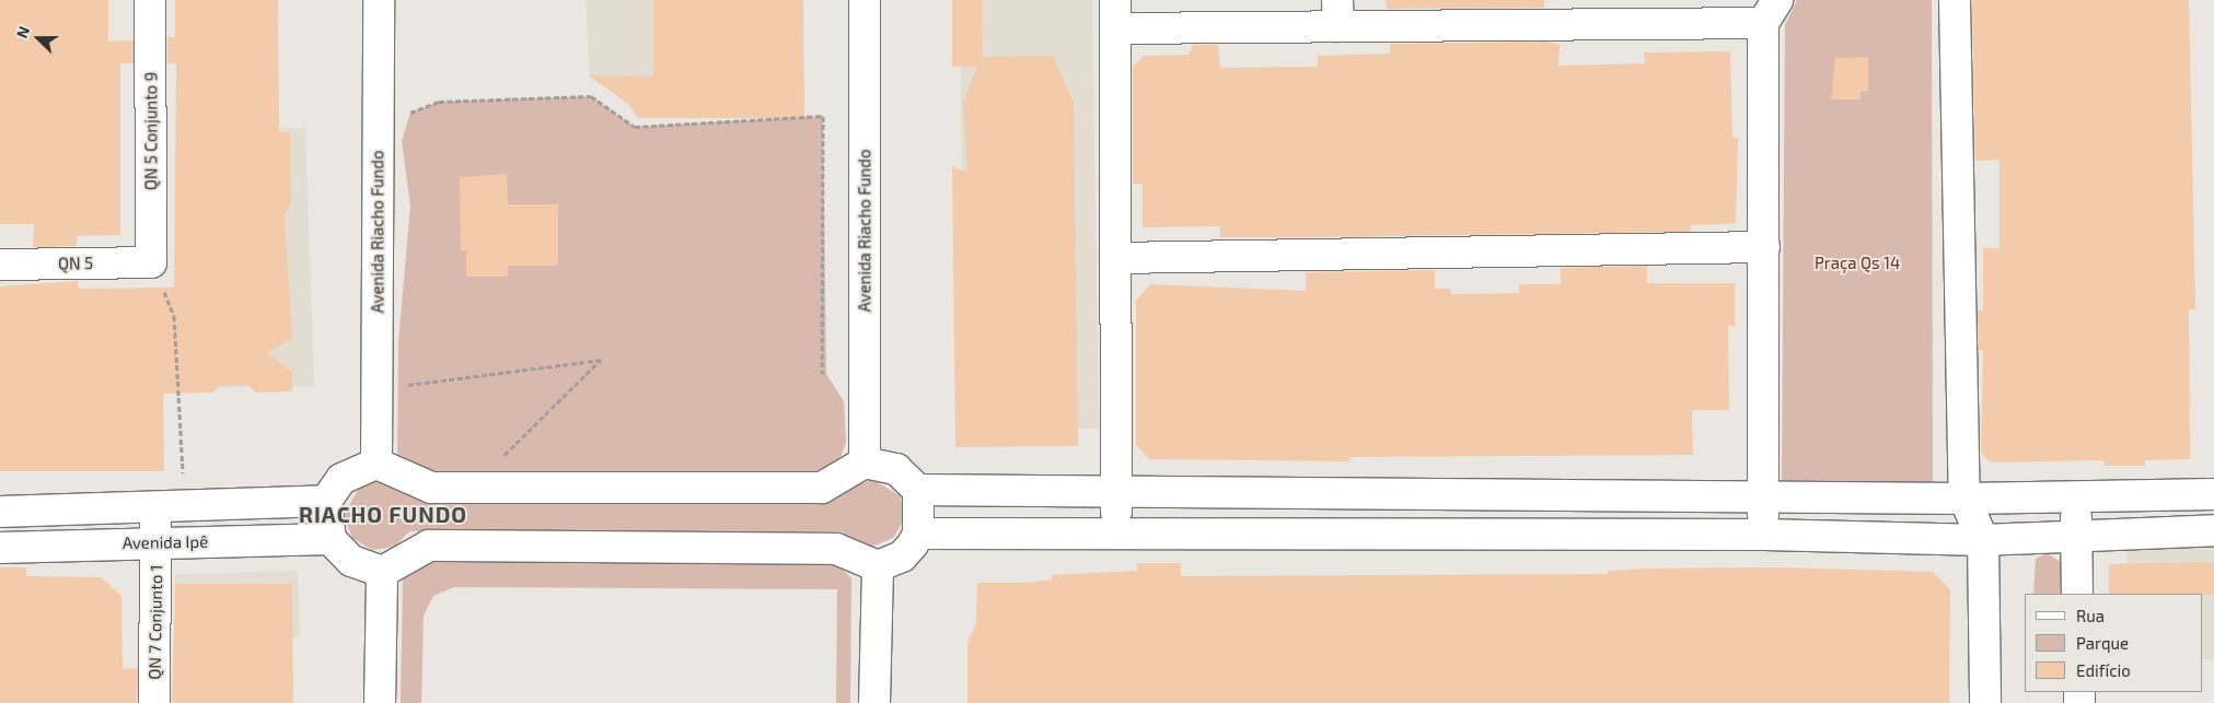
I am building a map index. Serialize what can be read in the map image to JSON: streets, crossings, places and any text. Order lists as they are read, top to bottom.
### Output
{
  "streets": {
    "street": [
      "QN 5 Conjunto 9",
      "Avenida Riacho Fundo",
      "QN 5",
      "Avenida Ipê",
      "QN 7 Conjunto 1"
    ]
  },
  "crossings": [
    ["QN 5 Conjunto 9", "QN 5"],
    ["Avenida Ipê", "QN 7 Conjunto 1"]
  ],
  "districts": ["RIACHO FUNDO"],
  "parks": ["Praça Qs 14"],
  "legend": ["Rua", "Parque", "Edifício"],
  "north": "left"
}
